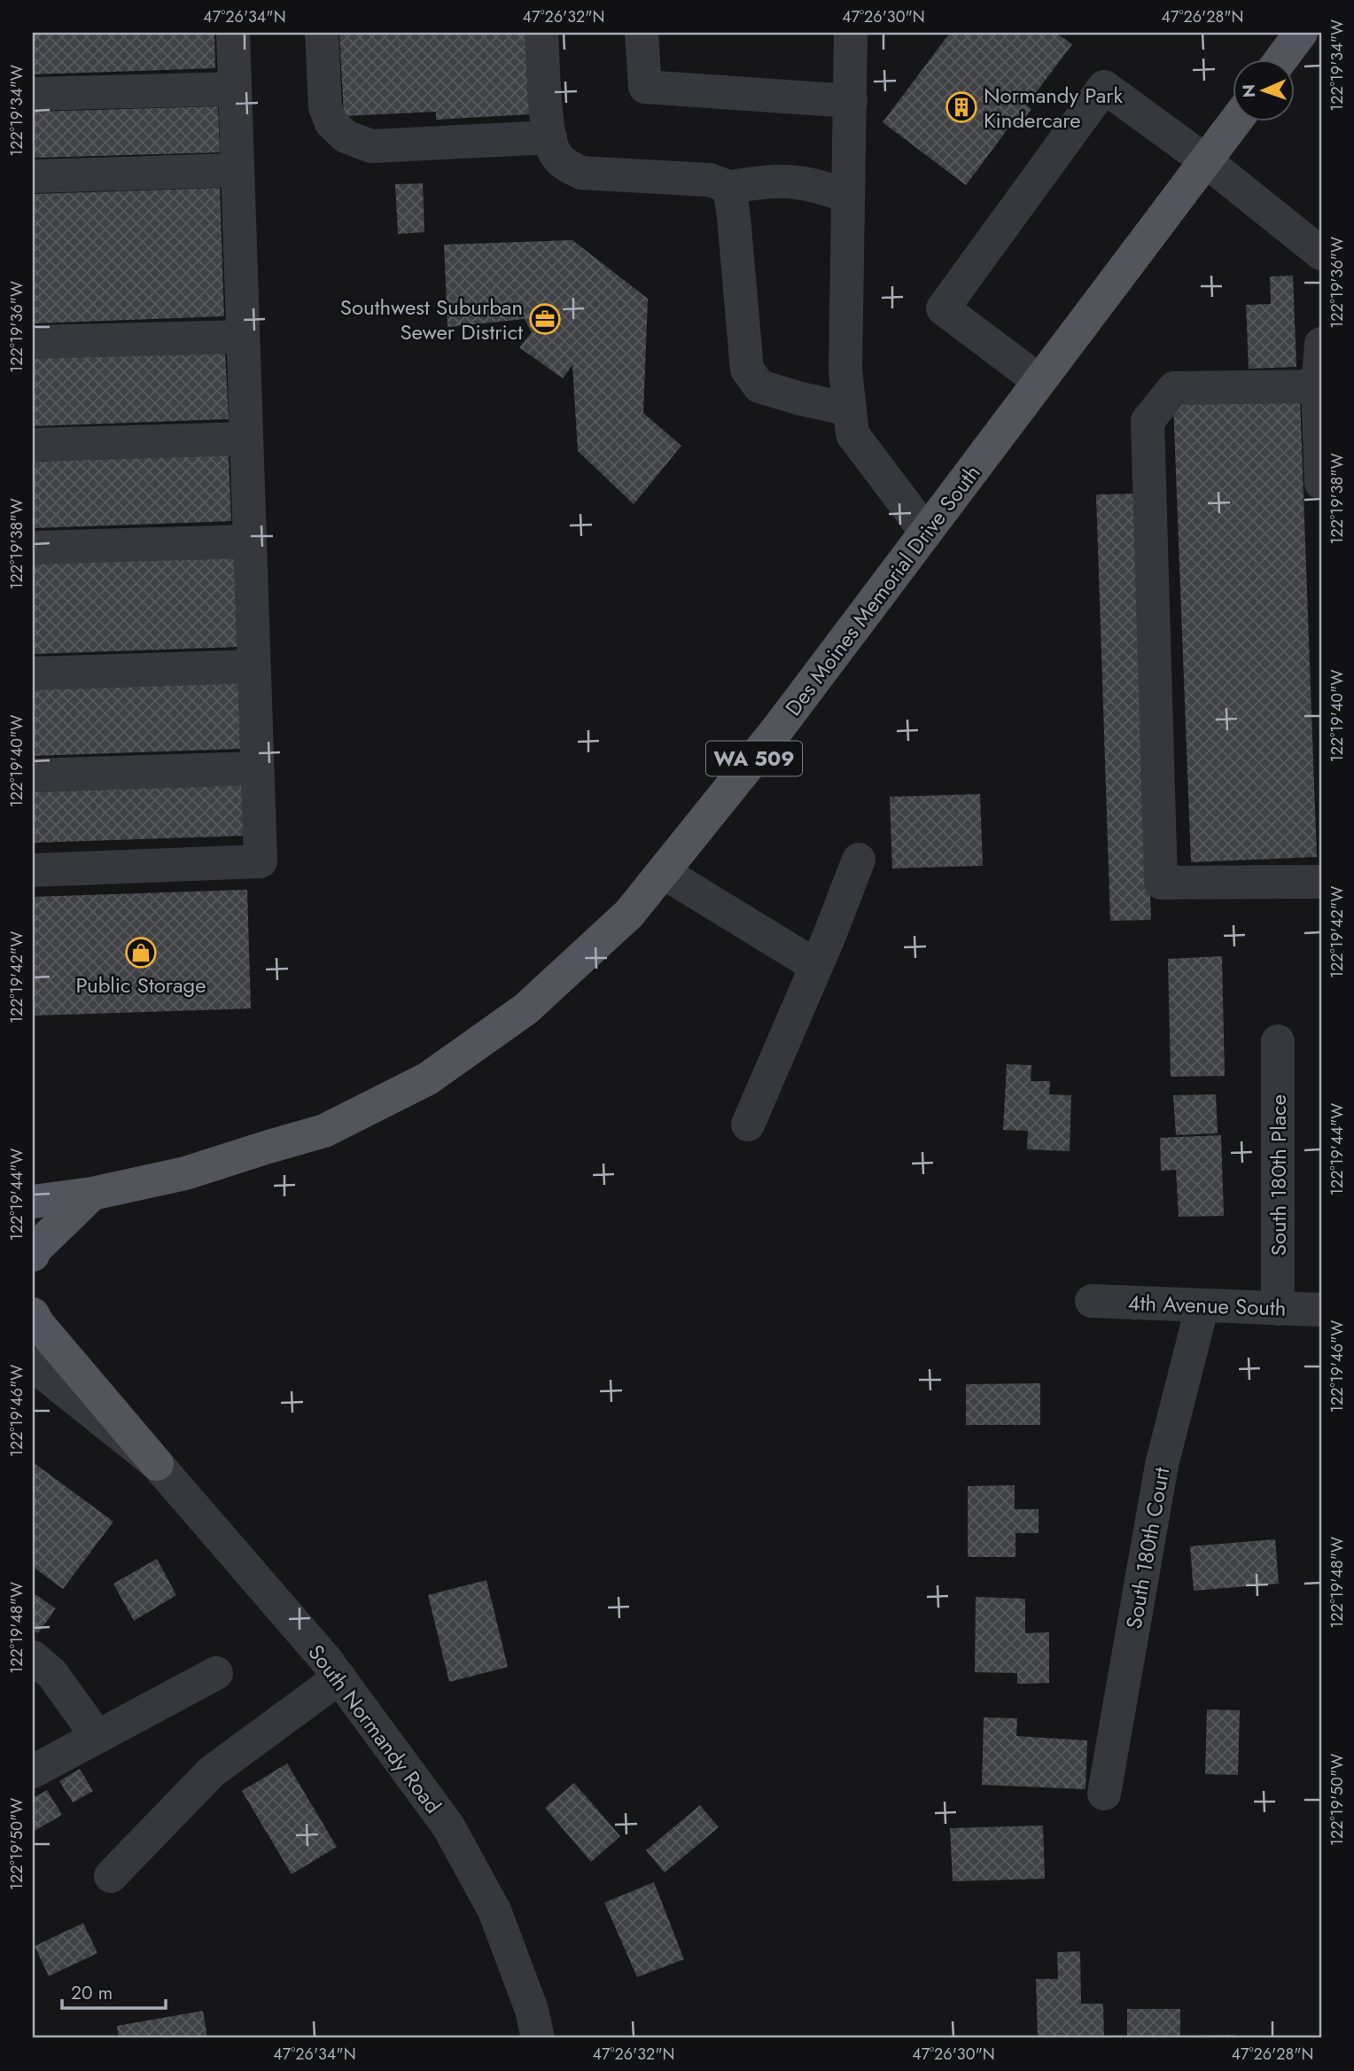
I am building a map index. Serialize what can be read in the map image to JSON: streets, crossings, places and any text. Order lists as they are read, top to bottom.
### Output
{
  "streets": {
    "main road": ["Des Moines Memorial Drive South", "WA 509"],
    "street": [
      "South 180th Place",
      "4th Avenue South",
      "South 180th Court",
      "South Normandy Road"
    ]
  },
  "crossings": [
    ["South 180th Place", "4th Avenue South"],
    ["4th Avenue South", "South 180th Court"]
  ],
  "places": {
    "building": ["Normandy Park Kindercare"],
    "office": ["Southwest Suburban Sewer District"],
    "shop": ["Public Storage"]
  },
  "scale_bar": "20 m",
  "north": "left",
  "coordinates": [
    "47°26'34\"N",
    "47°26'32\"N",
    "47°26'30\"N",
    "47°26'28\"N",
    "122°19'34\"W",
    "122°19'36\"W",
    "122°19'38\"W",
    "122°19'40\"W",
    "122°19'42\"W",
    "122°19'44\"W",
    "122°19'46\"W",
    "122°19'48\"W",
    "122°19'50\"W"
  ]
}
